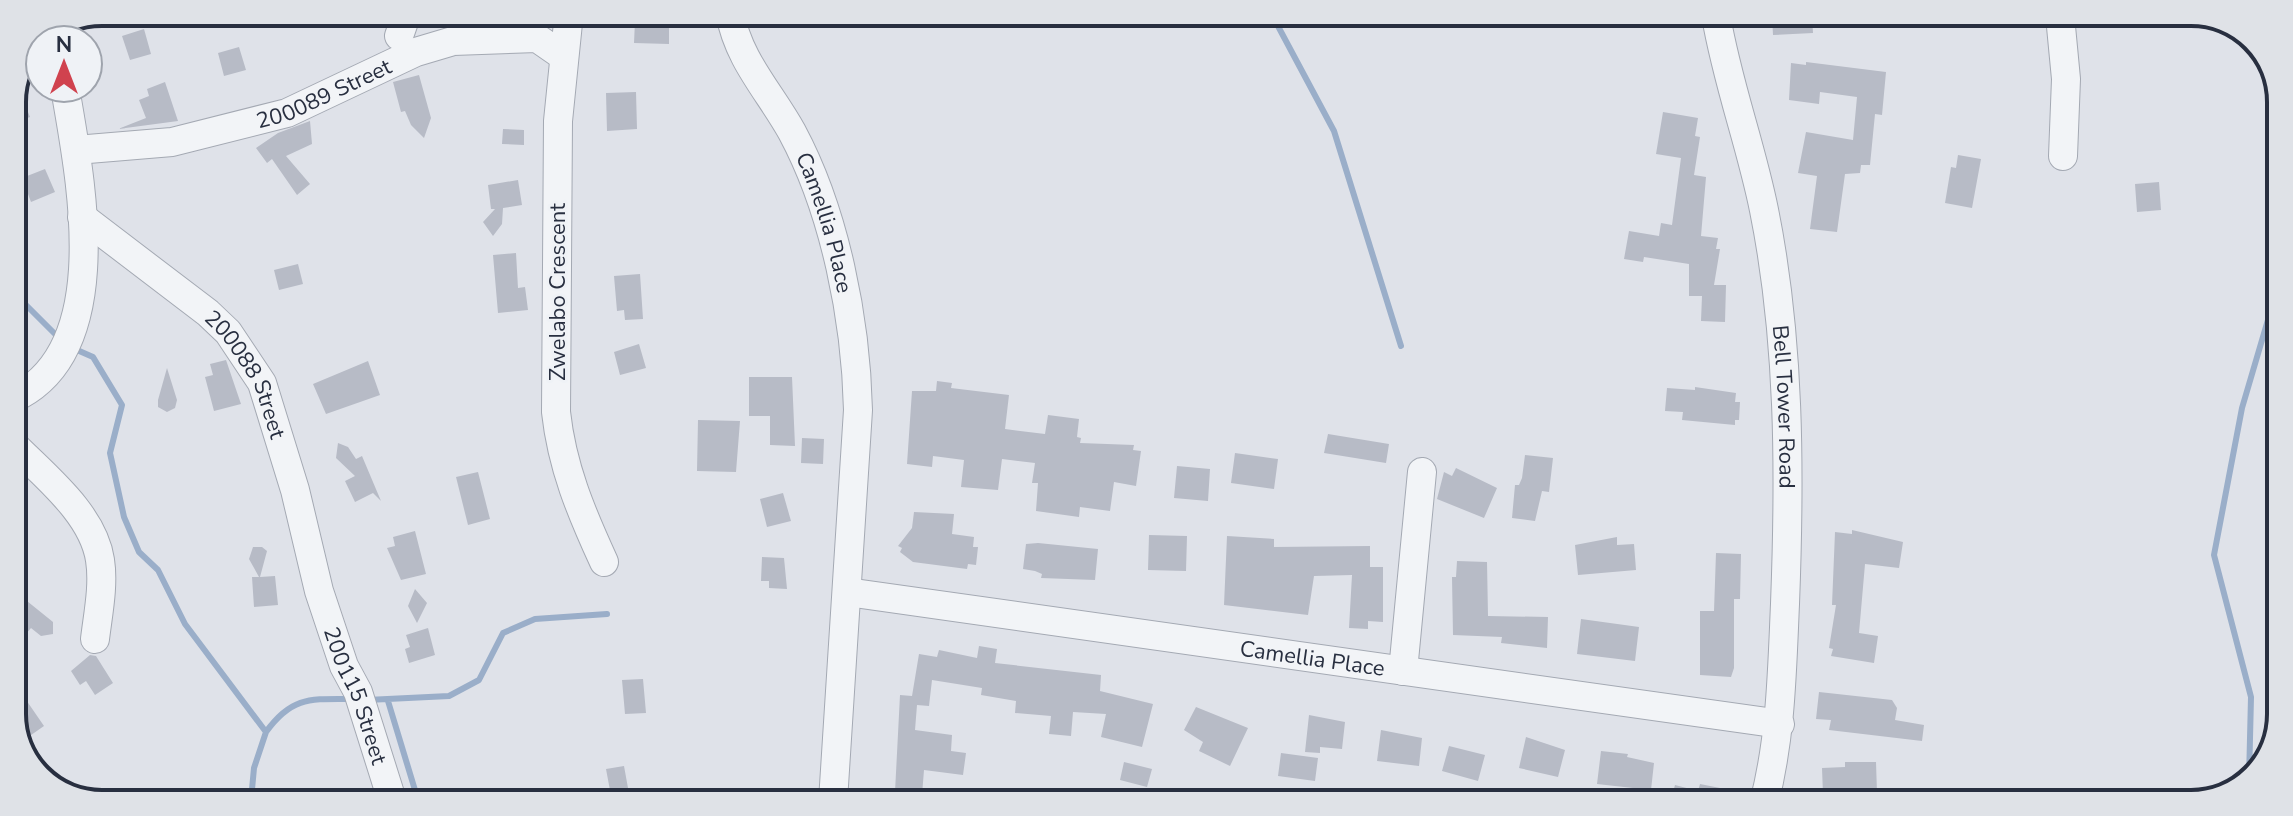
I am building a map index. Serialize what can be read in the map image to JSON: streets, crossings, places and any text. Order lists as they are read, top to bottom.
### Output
{
  "streets": {
    "street": [
      "200089 Street",
      "Camellia Place",
      "Zwelabo Crescent",
      "200088 Street",
      "Bell Tower Road",
      "200115 Street"
    ]
  },
  "crossings": [
    ["200089 Street", "Zwelabo Crescent"],
    ["Camellia Place", "Bell Tower Road"],
    ["200088 Street", "200115 Street"]
  ],
  "north": "top"
}
